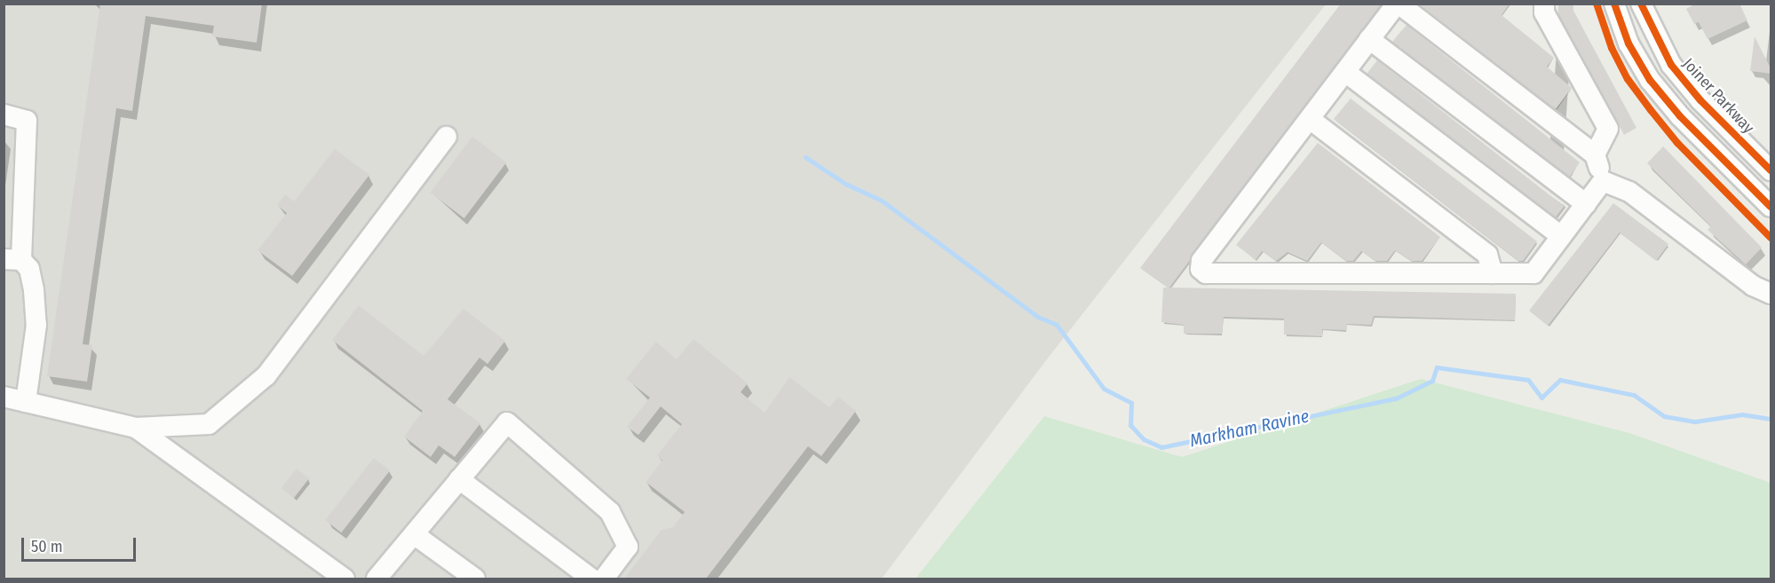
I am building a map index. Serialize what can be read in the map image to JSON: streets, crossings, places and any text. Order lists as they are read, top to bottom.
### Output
{
  "streets": {
    "street": ["Joiner Parkway"]
  },
  "water": ["Markham Ravine"],
  "scale_bar": "50 m"
}
